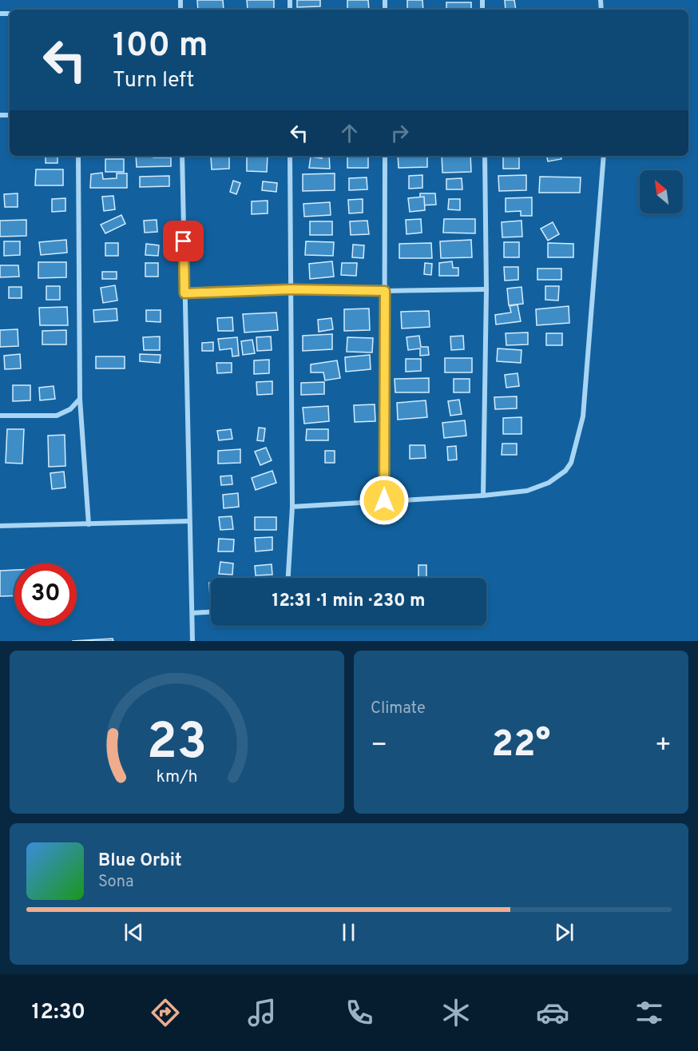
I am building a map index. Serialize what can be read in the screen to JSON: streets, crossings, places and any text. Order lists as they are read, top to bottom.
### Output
{
  "north": "top left",
  "page": {
    "turn": ["100 m", "Turn left"],
    "limit": "30",
    "trip": "12:31 · 1 min · 230 m",
    "tile": "Climate",
    "heat": ["−", "22°", "+"],
    "song": ["Blue Orbit", "Sona"],
    "tabs": "12:30",
    "gauge": ["23", "km/h"]
  }
}
